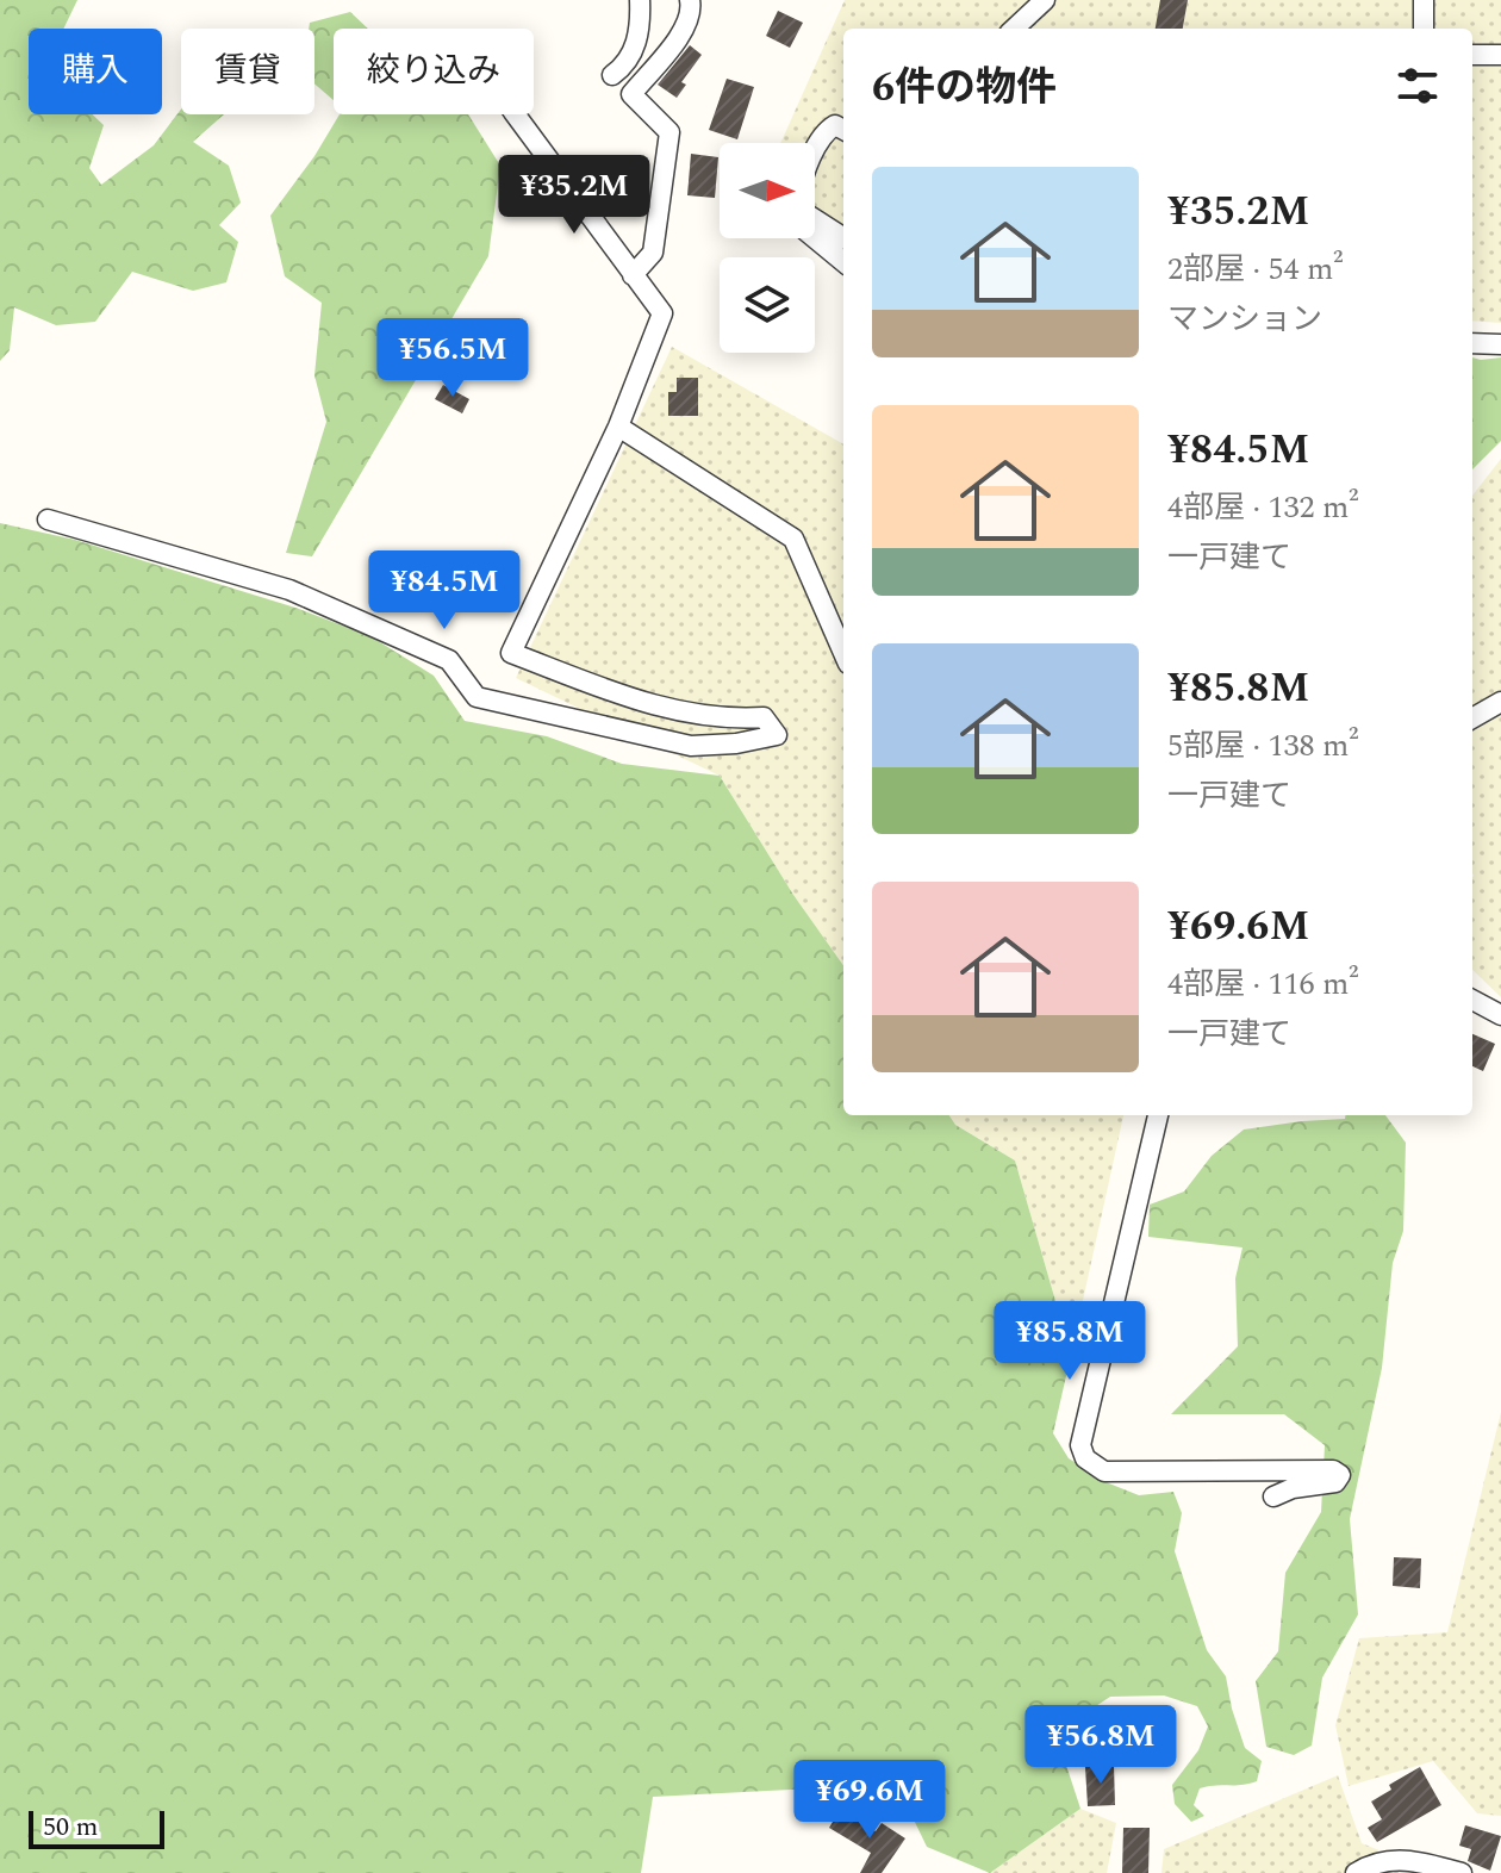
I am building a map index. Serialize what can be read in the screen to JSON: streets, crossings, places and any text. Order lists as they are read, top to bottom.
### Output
{
  "scale_bar": "50 m",
  "north": "right",
  "page": {
    "chip": ["購入", "賃貸", "絞り込み"],
    "heading": "6件の物件",
    "list": [
      {
        "name": "¥35.2M",
        "note": "2部屋 · 54 m² · マンション"
      },
      {
        "name": "¥84.5M",
        "note": "4部屋 · 132 m² · 一戸建て"
      },
      {
        "name": "¥85.8M",
        "note": "5部屋 · 138 m² · 一戸建て"
      },
      {
        "name": "¥69.6M",
        "note": "4部屋 · 116 m² · 一戸建て"
      }
    ],
    "price": [
      "¥35.2M",
      "¥56.5M",
      "¥84.5M",
      "¥85.8M",
      "¥56.8M",
      "¥69.6M"
    ],
    "scale": "50 m"
  }
}
